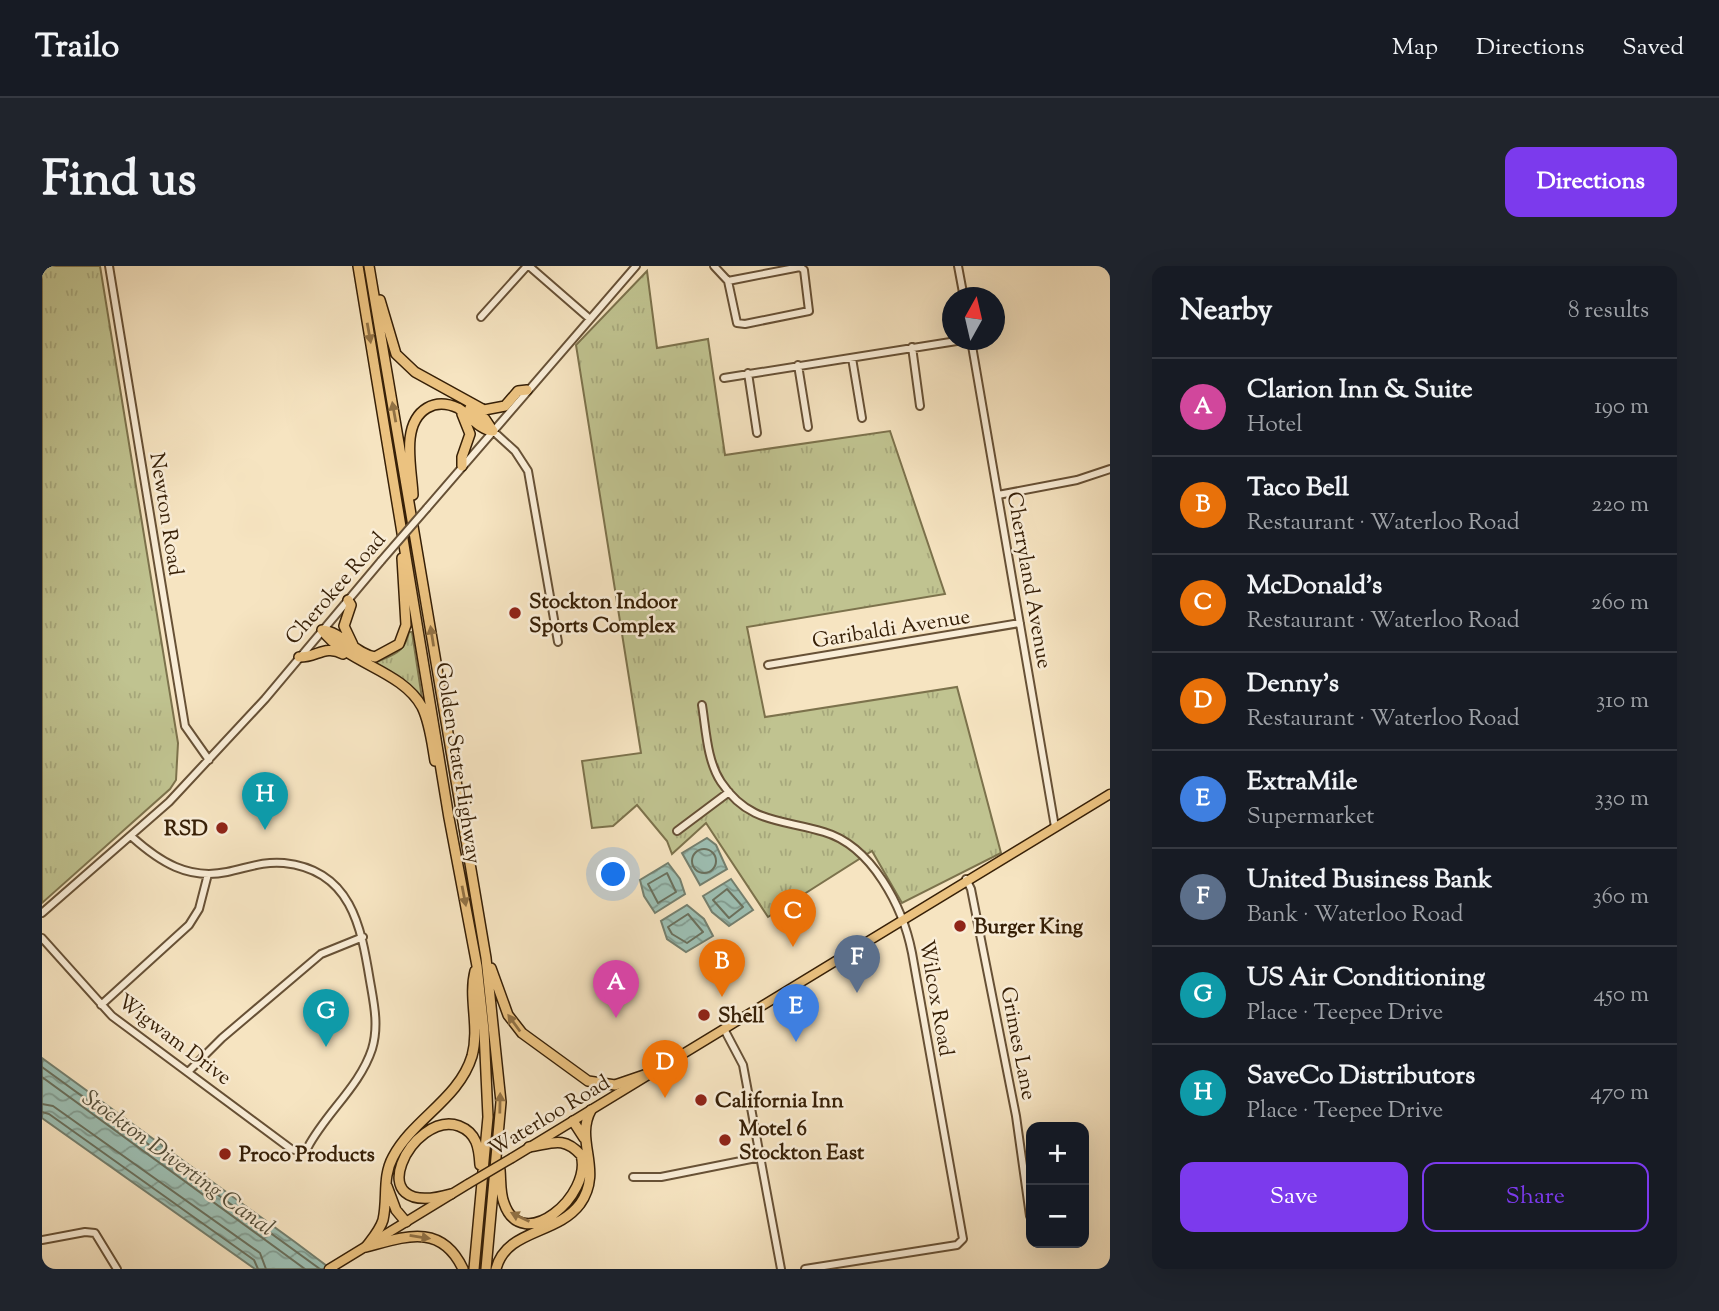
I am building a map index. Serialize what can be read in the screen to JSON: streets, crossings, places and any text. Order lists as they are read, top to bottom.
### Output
{
  "streets": {
    "highway": ["Golden State Highway"],
    "main road": ["Waterloo Road"],
    "street": [
      "Newton Road",
      "Cherryland Avenue",
      "Cherokee Road",
      "Garibaldi Avenue",
      "Wilcox Road",
      "Wigwam Drive",
      "Grimes Lane"
    ]
  },
  "crossings": [
    ["Newton Road", "Cherokee Road"],
    ["Cherryland Avenue", "Garibaldi Avenue"],
    ["Cherryland Avenue", "Waterloo Road"],
    ["Wilcox Road", "Waterloo Road"],
    ["Grimes Lane", "Waterloo Road"]
  ],
  "water": ["Stockton Diverting Canal"],
  "places": [
    "Stockton Indoor Sports Complex",
    "RSD",
    "Burger King",
    "Shell",
    "California Inn",
    "Motel 6 Stockton East",
    "Proco Products"
  ],
  "north": "top",
  "page": {
    "header": "Trailo",
    "nav": ["Map", "Directions", "Saved"],
    "title": "Find us",
    "buttons": [
      "Directions",
      ["Save", "Share"]
    ],
    "heading": ["Nearby", "8 results"],
    "list": [
      {
        "mark": "A",
        "name": "Clarion Inn & Suite",
        "note": "Hotel",
        "value": "190 m"
      },
      {
        "mark": "B",
        "name": "Taco Bell",
        "note": "Restaurant · Waterloo Road",
        "value": "220 m"
      },
      {
        "mark": "C",
        "name": "McDonald's",
        "note": "Restaurant · Waterloo Road",
        "value": "260 m"
      },
      {
        "mark": "D",
        "name": "Denny's",
        "note": "Restaurant · Waterloo Road",
        "value": "310 m"
      },
      {
        "mark": "E",
        "name": "ExtraMile",
        "note": "Supermarket",
        "value": "330 m"
      },
      {
        "mark": "F",
        "name": "United Business Bank",
        "note": "Bank · Waterloo Road",
        "value": "360 m"
      },
      {
        "mark": "G",
        "name": "US Air Conditioning",
        "note": "Place · Teepee Drive",
        "value": "450 m"
      },
      {
        "mark": "H",
        "name": "SaveCo Distributors",
        "note": "Place · Teepee Drive",
        "value": "470 m"
      }
    ],
    "pins": [
      "H",
      "C",
      "F",
      "B",
      "A",
      "E",
      "G",
      "D"
    ],
    "map_buttons": ["+", "−"]
  }
}
